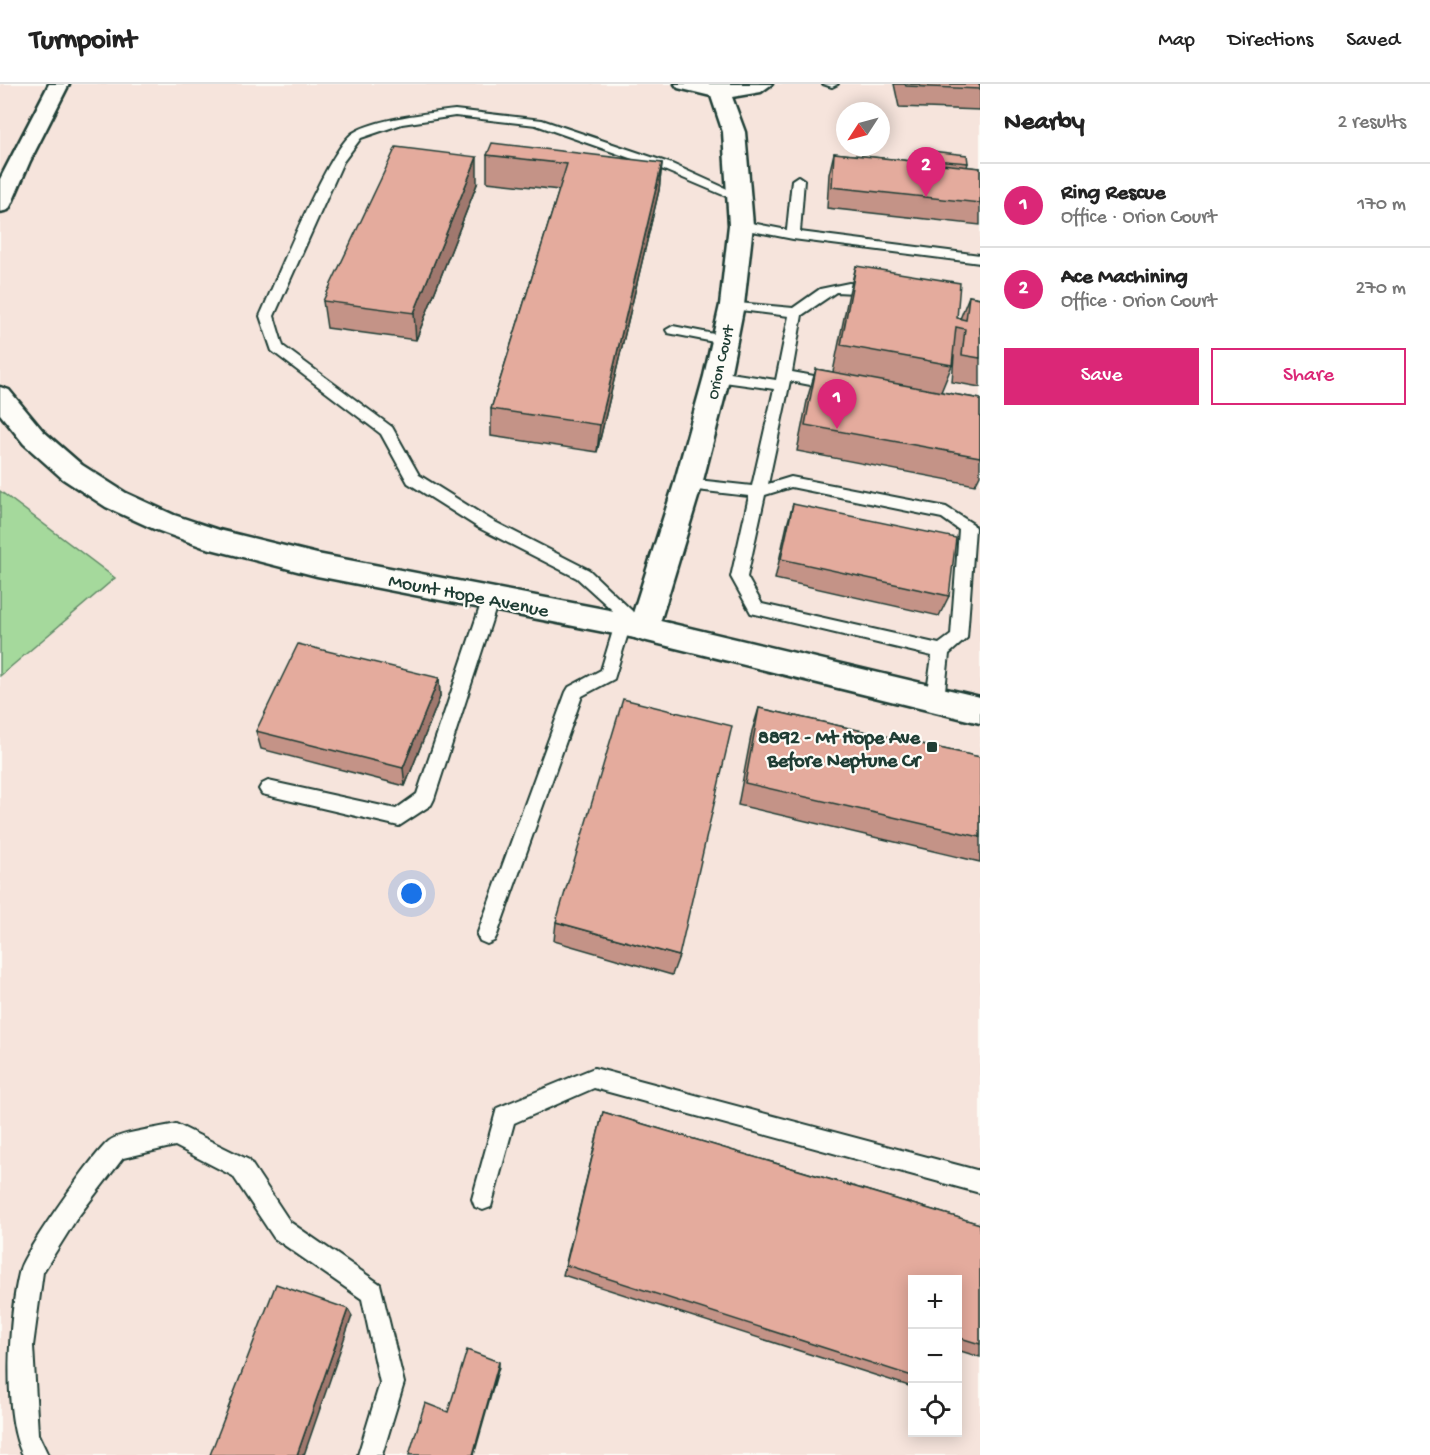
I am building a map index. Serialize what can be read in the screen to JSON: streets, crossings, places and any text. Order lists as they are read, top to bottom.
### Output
{
  "streets": {
    "street": ["Orion Court", "Mount Hope Avenue"]
  },
  "crossings": [
    ["Orion Court", "Mount Hope Avenue"]
  ],
  "places": {
    "transit": ["8892 - Mt Hope Ave Before Neptune Cr"]
  },
  "north": "bottom left",
  "page": {
    "header": "Turnpoint",
    "nav": ["Map", "Directions", "Saved"],
    "heading": ["Nearby", "2 results"],
    "pins": ["2", "1"],
    "list": [
      {
        "mark": "1",
        "name": "Ring Rescue",
        "note": "Office · Orion Court",
        "value": "170 m"
      },
      {
        "mark": "2",
        "name": "Ace Machining",
        "note": "Office · Orion Court",
        "value": "270 m"
      }
    ],
    "buttons": ["Save", "Share"],
    "map_buttons": ["+", "−"]
  }
}
